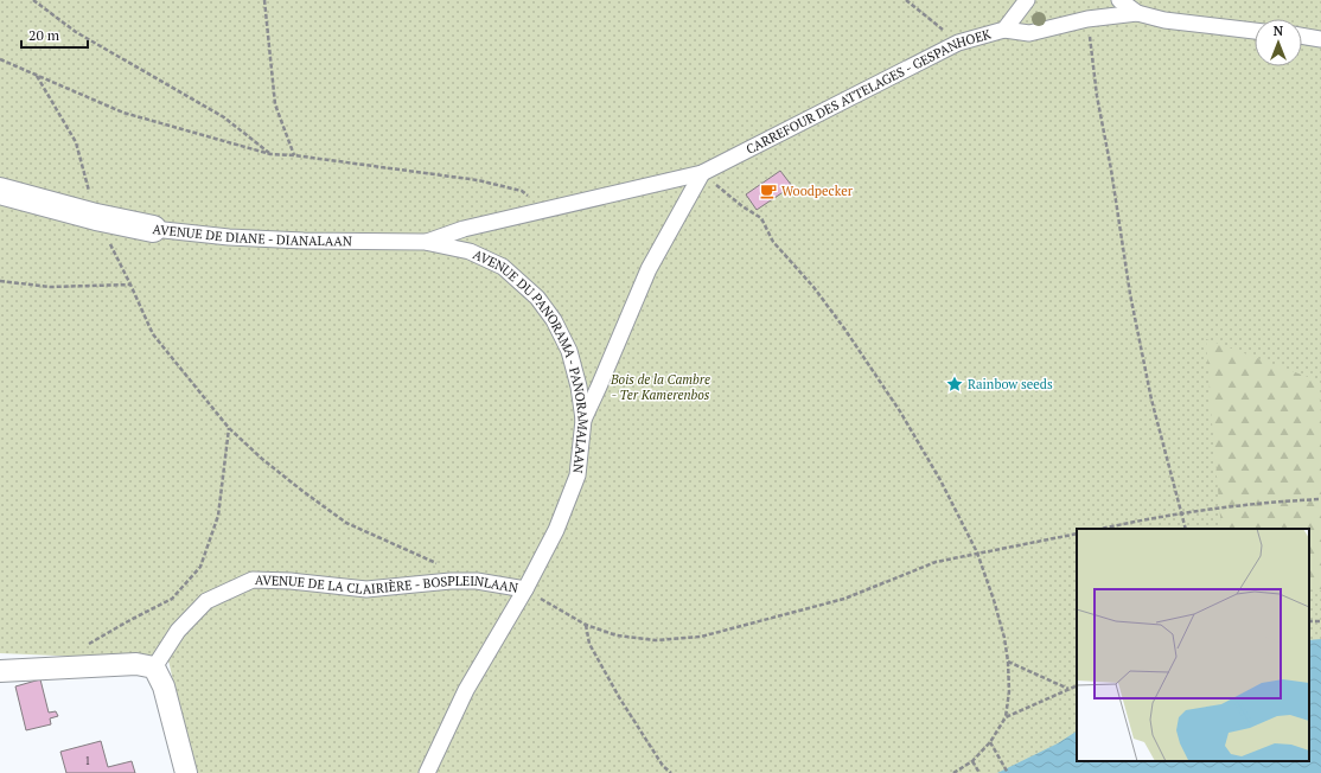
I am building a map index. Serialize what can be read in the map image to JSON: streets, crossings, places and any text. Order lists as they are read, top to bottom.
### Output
{
  "streets": {
    "street": [
      "CARREFOUR DES ATTELAGES - GESPANHOEK",
      "AVENUE DE DIANE - DIANALAAN",
      "AVENUE DU PANORAMA - PANORAMALAAN",
      "AVENUE DE LA CLAIRIÈRE - BOSPLEINLAAN"
    ]
  },
  "crossings": [
    ["CARREFOUR DES ATTELAGES - GESPANHOEK", "AVENUE DE DIANE - DIANALAAN"],
    ["CARREFOUR DES ATTELAGES - GESPANHOEK", "AVENUE DU PANORAMA - PANORAMALAAN"],
    ["AVENUE DE DIANE - DIANALAAN", "AVENUE DU PANORAMA - PANORAMALAAN"],
    ["AVENUE DU PANORAMA - PANORAMALAAN", "AVENUE DE LA CLAIRIÈRE - BOSPLEINLAAN"]
  ],
  "parks": ["Bois de la Cambre - Ter Kamerenbos"],
  "places": {
    "cafe": ["Woodpecker"],
    "place": ["Rainbow seeds"]
  },
  "house_numbers": ["1"],
  "scale_bar": "20 m",
  "north": "top"
}
